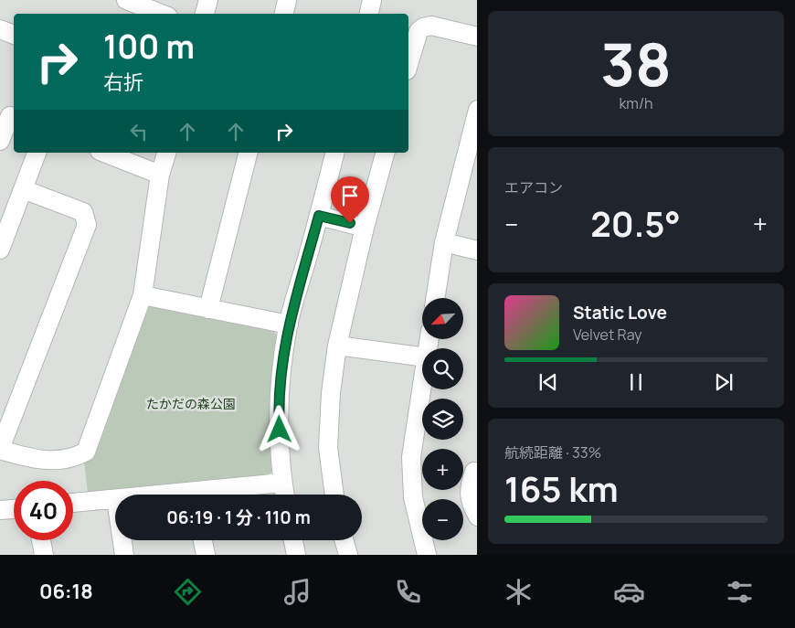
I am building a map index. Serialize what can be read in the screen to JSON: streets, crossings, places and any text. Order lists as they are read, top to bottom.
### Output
{
  "parks": ["たかだの森公園"],
  "north": "bottom left",
  "page": {
    "tile": [
      ["38", "km/h"],
      "エアコン",
      ["航続距離 · 33%", "165 km"]
    ],
    "turn": ["100 m", "右折"],
    "heat": ["−", "20.5°", "+"],
    "song": ["Static Love", "Velvet Ray"],
    "map_buttons": ["+", "−"],
    "limit": "40",
    "trip": "06:19 · 1 分 · 110 m",
    "tabs": "06:18"
  }
}
